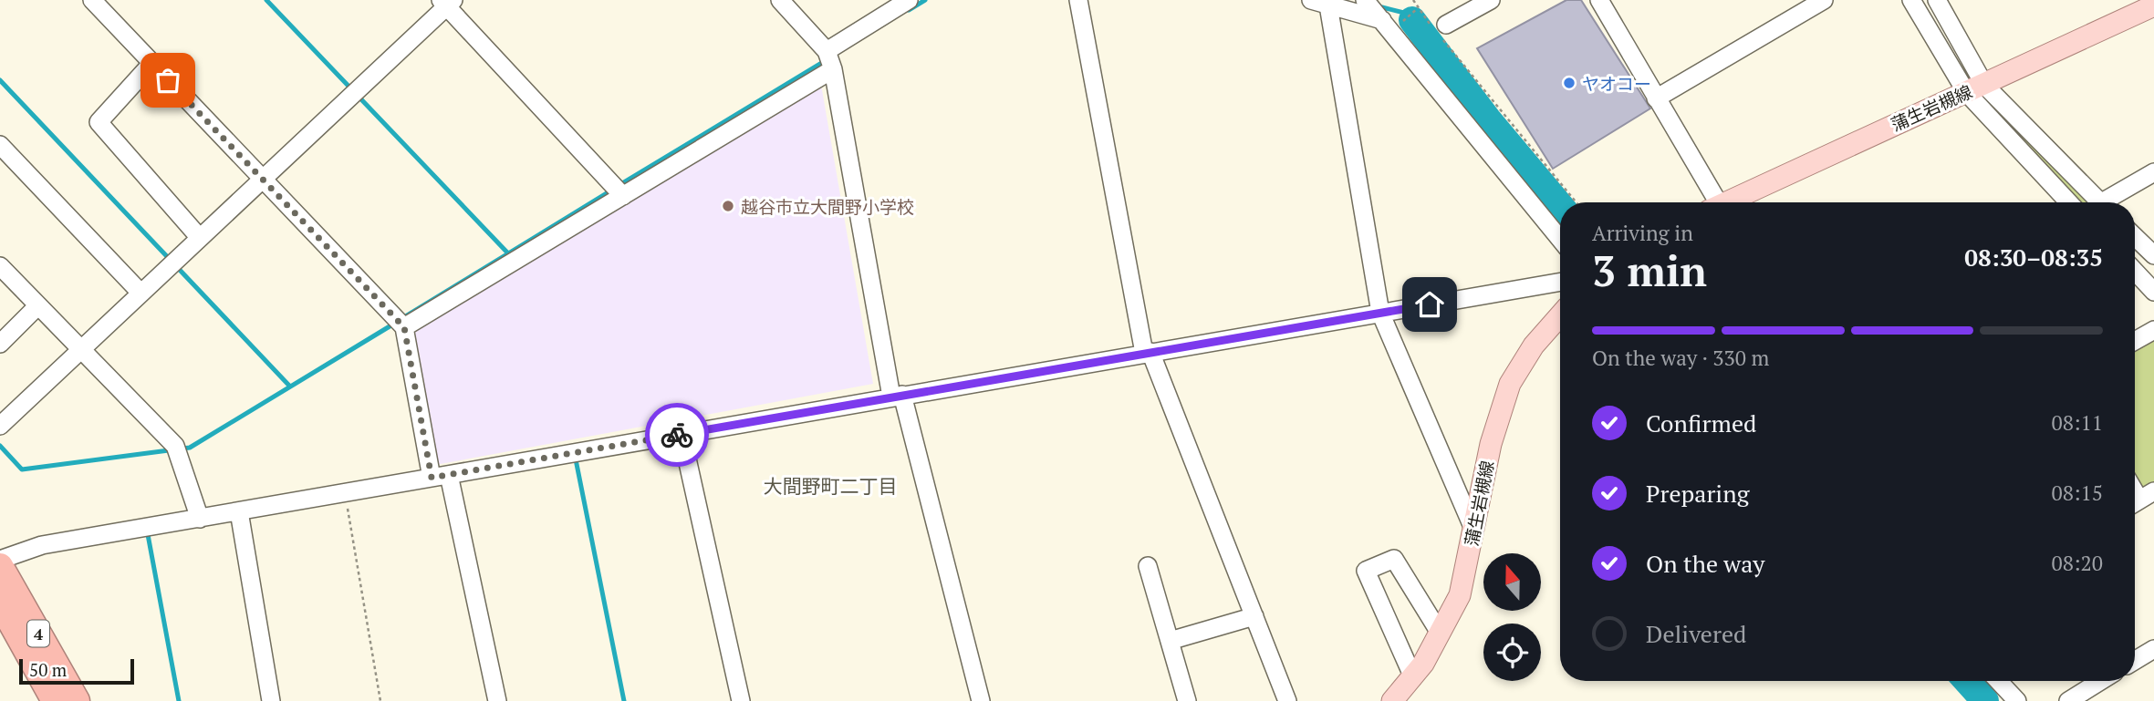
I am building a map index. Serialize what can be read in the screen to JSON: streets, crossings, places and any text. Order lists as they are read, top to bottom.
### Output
{
  "streets": {
    "highway": ["4"],
    "main road": ["蒲生岩槻線"]
  },
  "districts": ["大間野町二丁目"],
  "places": ["ヤオコー", "越谷市立大間野小学校"],
  "scale_bar": "50 m",
  "north": "top",
  "page": {
    "heading": ["3 min", "Arriving in", "08:30–08:35"],
    "bar": "On the way · 330 m",
    "list": [
      ["Confirmed", "08:11"],
      ["Preparing", "08:15"],
      ["On the way", "08:20"],
      "Delivered"
    ],
    "scale": "50 m"
  }
}
